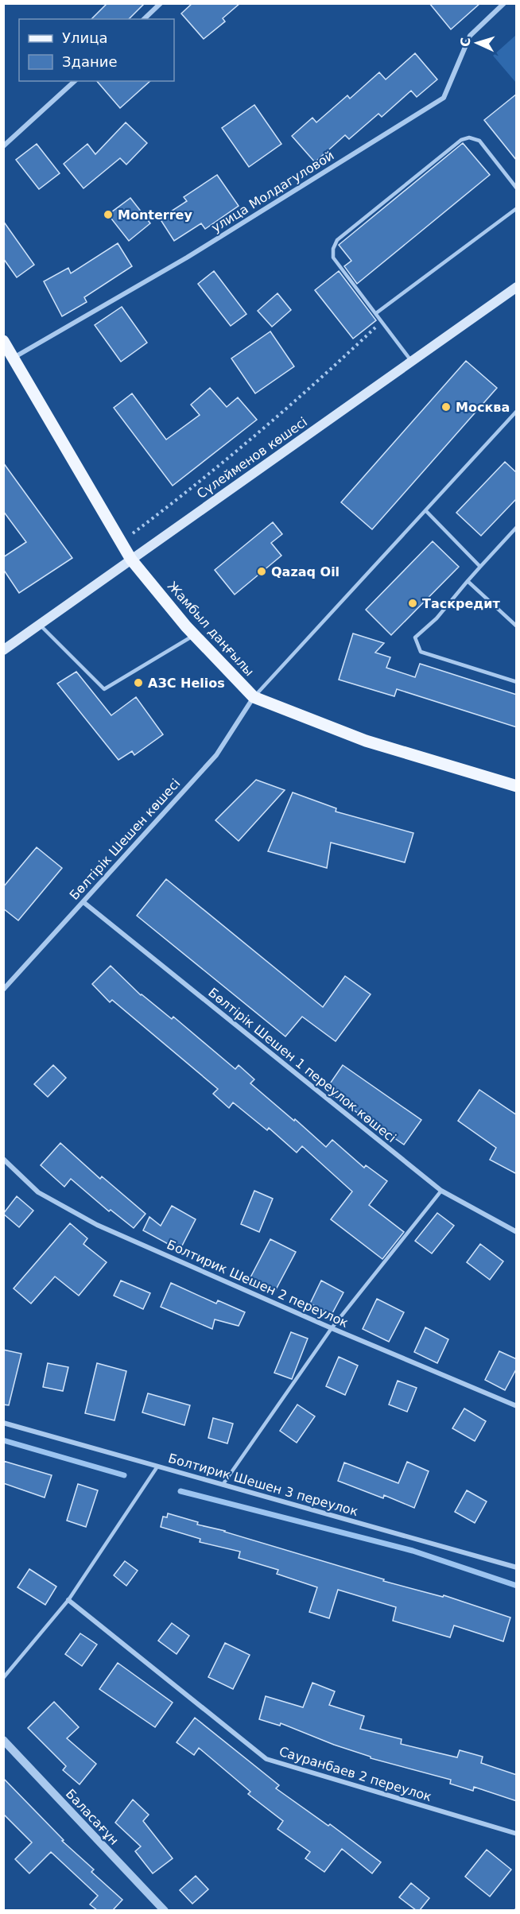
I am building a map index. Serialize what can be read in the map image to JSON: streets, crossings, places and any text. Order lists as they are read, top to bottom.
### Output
{
  "streets": {
    "main road": ["Сүлейменов көшесі", "Жамбыл даңғылы"],
    "street": [
      "улица Молдагуловой",
      "Бөлтірік Шешен көшесі",
      "Бөлтірік Шешен 1 переулок көшесі",
      "Болтирик Шешен 2 переулок",
      "Болтирик Шешен 3 переулок",
      "Сауранбаев 2 переулок",
      "Баласағұн"
    ]
  },
  "crossings": [
    ["улица Молдагуловой", "Жамбыл даңғылы"],
    ["Сүлейменов көшесі", "Жамбыл даңғылы"],
    ["Жамбыл даңғылы", "Бөлтірік Шешен көшесі"],
    ["Бөлтірік Шешен көшесі", "Бөлтірік Шешен 1 переулок көшесі"]
  ],
  "places": [
    "Monterrey",
    "Москва",
    "Qazaq Oil",
    "Таскредит",
    "АЗС Helios"
  ],
  "legend": ["Улица", "Здание"],
  "north": "left"
}
